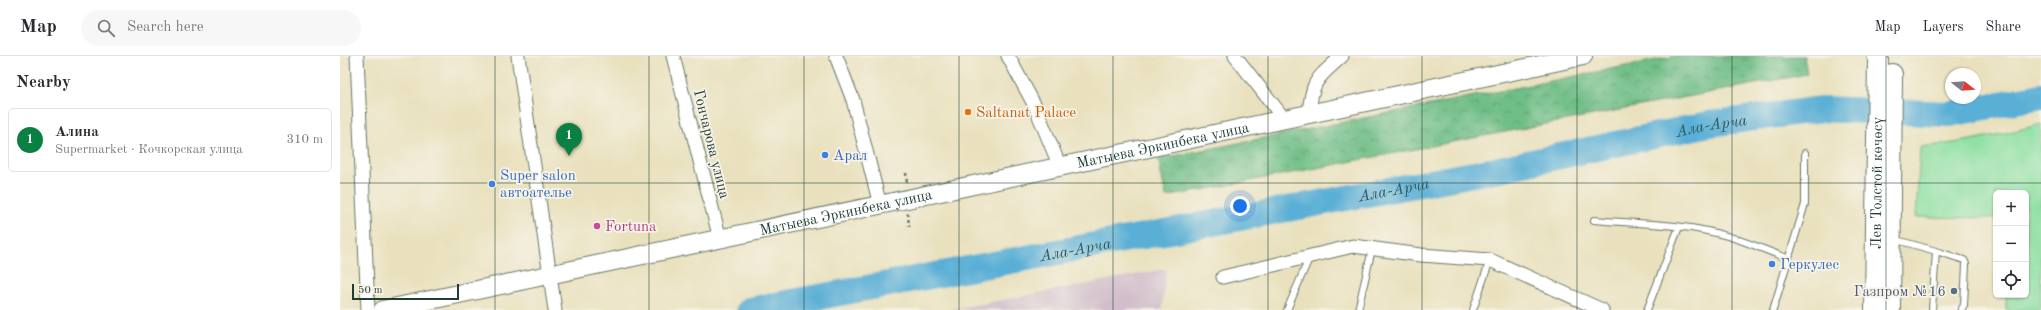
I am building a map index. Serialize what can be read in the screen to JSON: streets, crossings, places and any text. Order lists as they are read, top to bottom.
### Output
{
  "streets": {
    "main road": ["Матыева Эркинбека улица", "Лев Толстой көчөсү"],
    "street": ["Гончарова улица"]
  },
  "crossings": [
    ["Гончарова улица", "Матыева Эркинбека улица"]
  ],
  "water": ["Ала-Арча"],
  "places": [
    "Saltanat Palace",
    "Арал",
    "Super salon автоателье",
    "Fortuna",
    "Геркулес",
    "Газпром №16"
  ],
  "scale_bar": "50 m",
  "north": "right",
  "page": {
    "header": "Map",
    "search": "Search here",
    "nav": ["Map", "Layers", "Share"],
    "heading": "Nearby",
    "list": [
      {
        "mark": "1",
        "name": "Алина",
        "note": "Supermarket · Кочкорская улица",
        "value": "310 m"
      }
    ],
    "pins": "1",
    "map_buttons": ["+", "−"],
    "scale": "50 m"
  }
}
